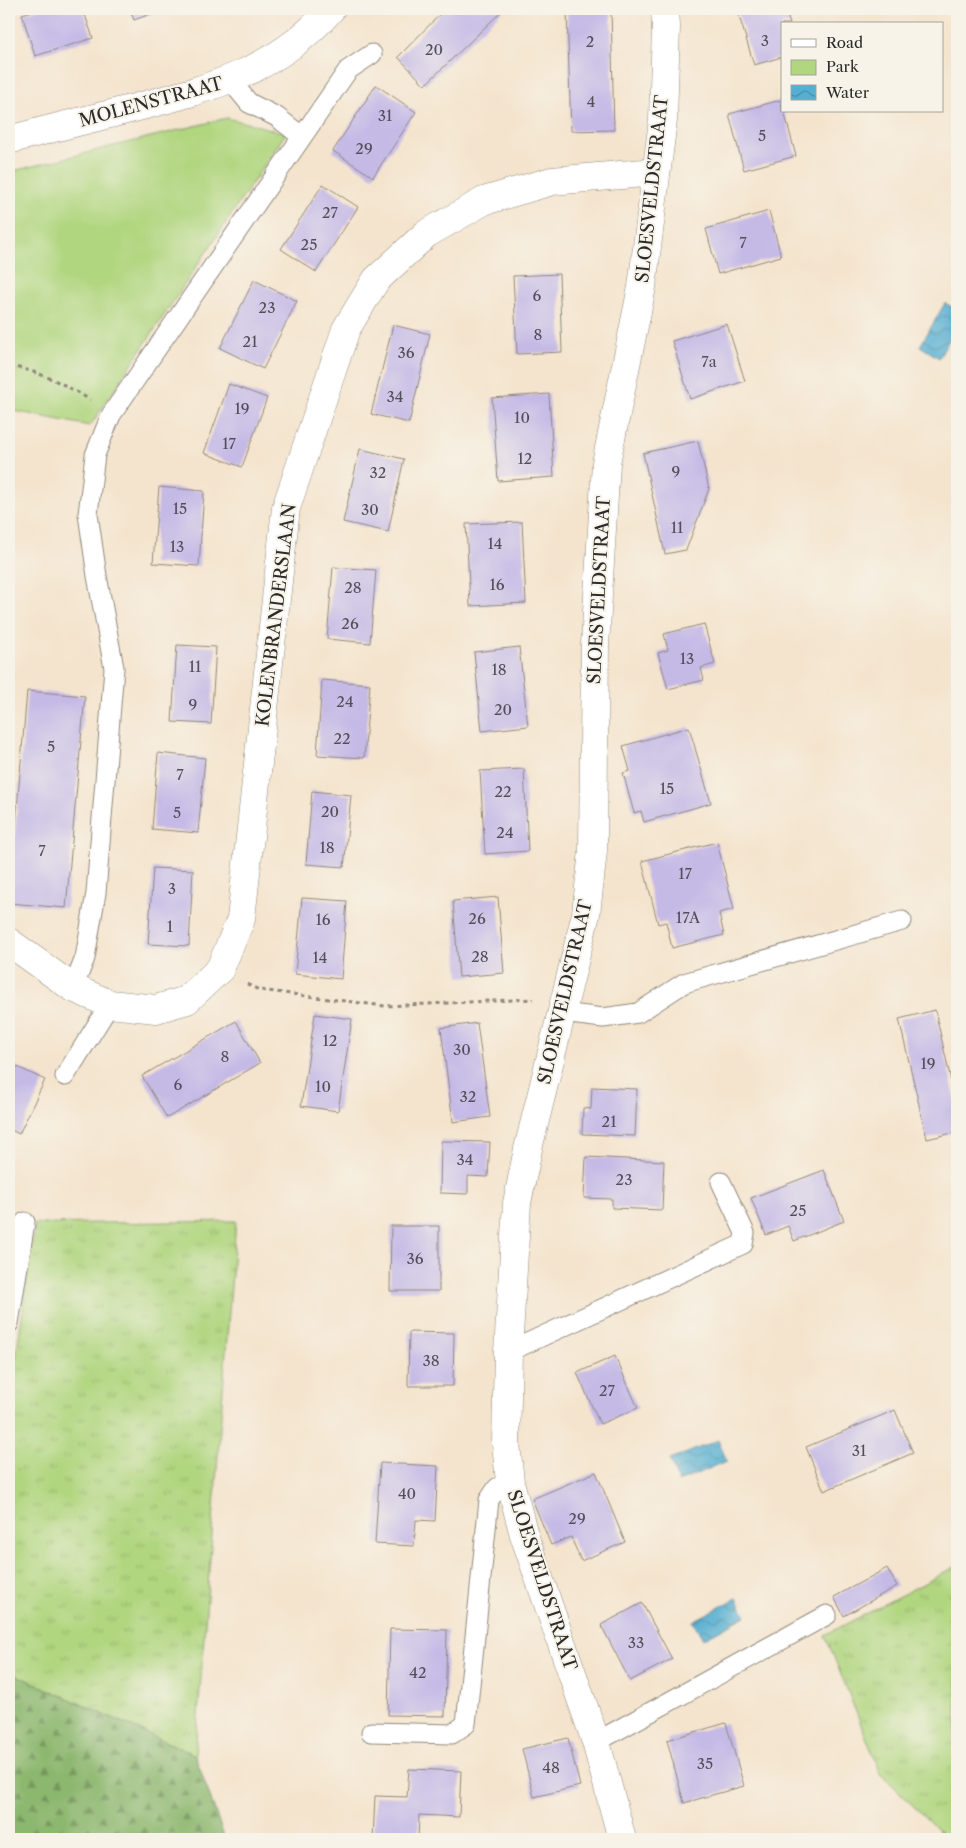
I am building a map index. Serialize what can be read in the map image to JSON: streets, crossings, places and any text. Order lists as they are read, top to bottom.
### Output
{
  "streets": {
    "street": ["MOLENSTRAAT", "SLOESVELDSTRAAT", "KOLENBRANDERSLAAN"]
  },
  "crossings": [
    ["SLOESVELDSTRAAT", "KOLENBRANDERSLAAN"]
  ],
  "house_numbers": [
    "3",
    "2",
    "20",
    "4",
    "31",
    "5",
    "29",
    "27",
    "7",
    "25",
    "6",
    "23",
    "8",
    "21",
    "36",
    "7a",
    "34",
    "19",
    "10",
    "17",
    "12",
    "9",
    "32",
    "15",
    "30",
    "11",
    "14",
    "13",
    "16",
    "28",
    "26",
    "13",
    "11",
    "18",
    "24",
    "9",
    "20",
    "22",
    "5",
    "7",
    "15",
    "22",
    "20",
    "5",
    "24",
    "18",
    "7",
    "17",
    "3",
    "17A",
    "26",
    "16",
    "1",
    "28",
    "14",
    "12",
    "30",
    "8",
    "19",
    "6",
    "10",
    "32",
    "21",
    "34",
    "23",
    "25",
    "36",
    "38",
    "27",
    "31",
    "40",
    "29",
    "33",
    "42",
    "35",
    "48"
  ],
  "legend": ["Road", "Park", "Water"]
}
